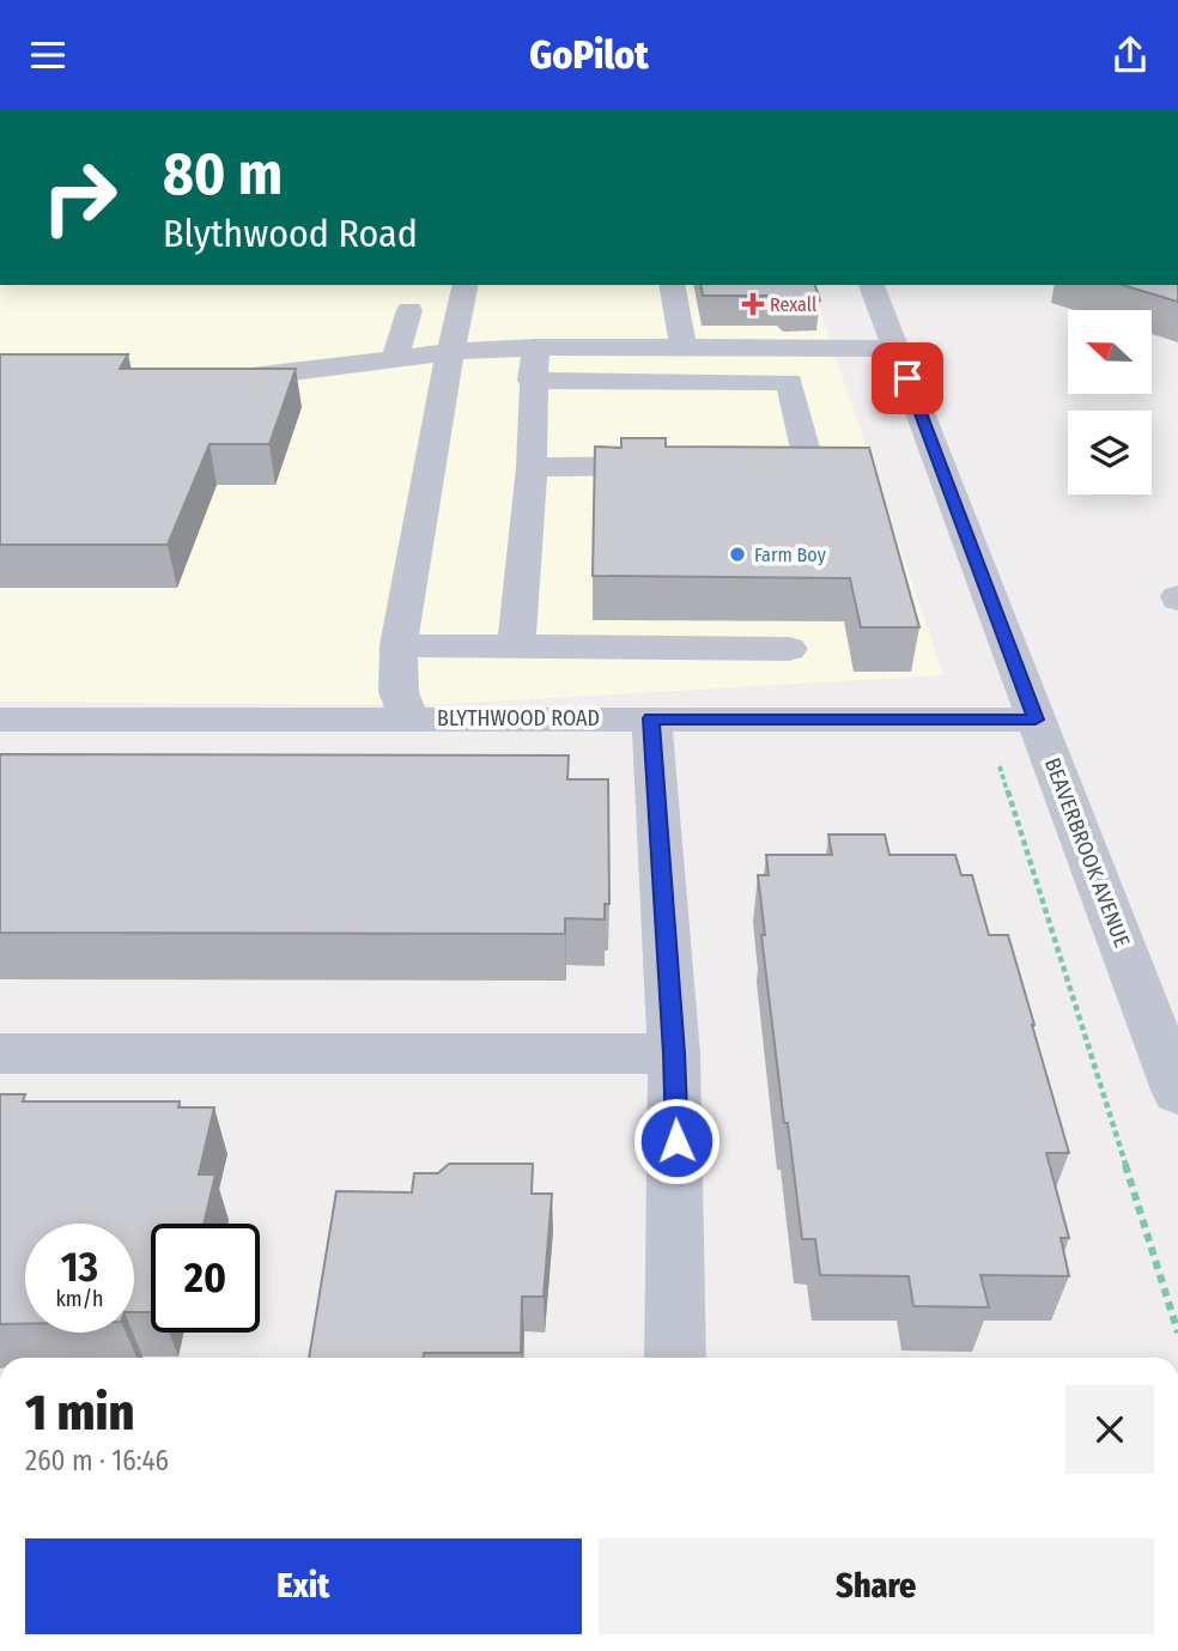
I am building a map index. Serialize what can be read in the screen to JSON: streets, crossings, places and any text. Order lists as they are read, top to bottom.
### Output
{
  "streets": {
    "street": ["BLYTHWOOD ROAD", "BEAVERBROOK AVENUE"]
  },
  "crossings": [
    ["BLYTHWOOD ROAD", "BEAVERBROOK AVENUE"]
  ],
  "places": {
    "health": ["Rexall"],
    "other": ["Farm Boy"]
  },
  "north": "left",
  "page": {
    "header": "GoPilot",
    "turn": ["80 m", "Blythwood Road"],
    "speed": "13 km/h",
    "limit": "20",
    "heading": ["1 min", "260 m · 16:46"],
    "buttons": ["Exit", "Share"]
  }
}
